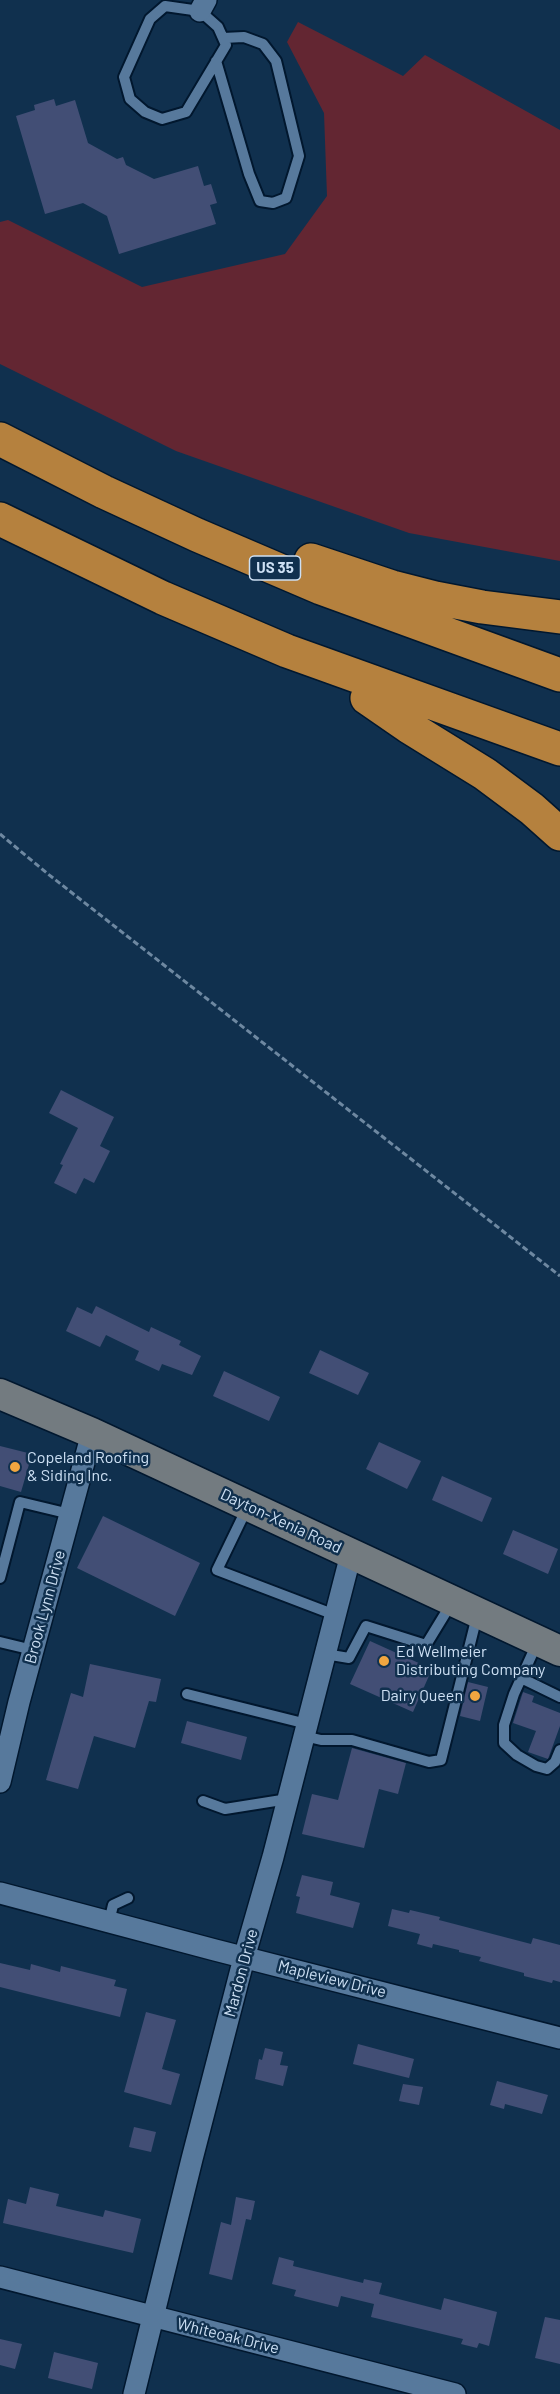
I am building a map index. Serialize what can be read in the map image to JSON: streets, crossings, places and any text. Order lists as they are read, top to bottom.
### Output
{
  "streets": {
    "highway": ["US 35"],
    "main road": ["Dayton-Xenia Road"],
    "street": [
      "Brook Lynn Drive",
      "Mardon Drive",
      "Mapleview Drive",
      "Whiteoak Drive"
    ]
  },
  "crossings": [
    ["Dayton-Xenia Road", "Brook Lynn Drive"],
    ["Dayton-Xenia Road", "Mardon Drive"],
    ["Mardon Drive", "Mapleview Drive"],
    ["Mardon Drive", "Whiteoak Drive"]
  ],
  "places": ["Copeland Roofing & Siding Inc.", "Ed Wellmeier Distributing Company", "Dairy Queen"]
}
